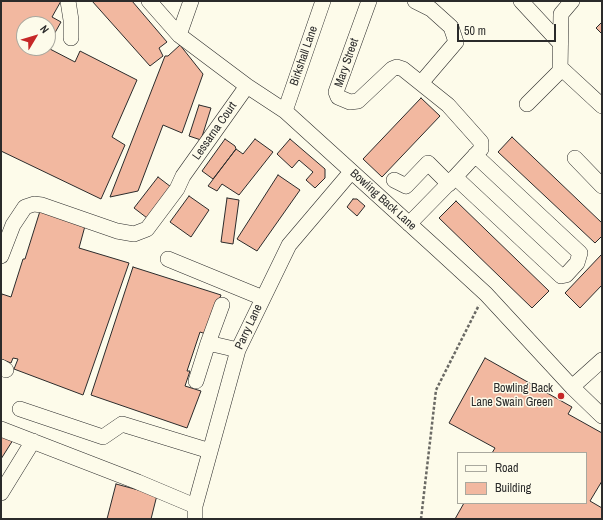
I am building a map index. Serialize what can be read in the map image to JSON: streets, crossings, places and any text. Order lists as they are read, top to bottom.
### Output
{
  "streets": {
    "street": [
      "Birkshall Lane",
      "Mary Street",
      "Lessarna Court",
      "Bowling Back Lane",
      "Parry Lane"
    ]
  },
  "crossings": [
    ["Birkshall Lane", "Bowling Back Lane"],
    ["Lessarna Court", "Bowling Back Lane"],
    ["Bowling Back Lane", "Parry Lane"]
  ],
  "places": ["Bowling Back Lane Swain Green"],
  "legend": ["Road", "Building"],
  "scale_bar": "50 m",
  "north": "top right"
}
